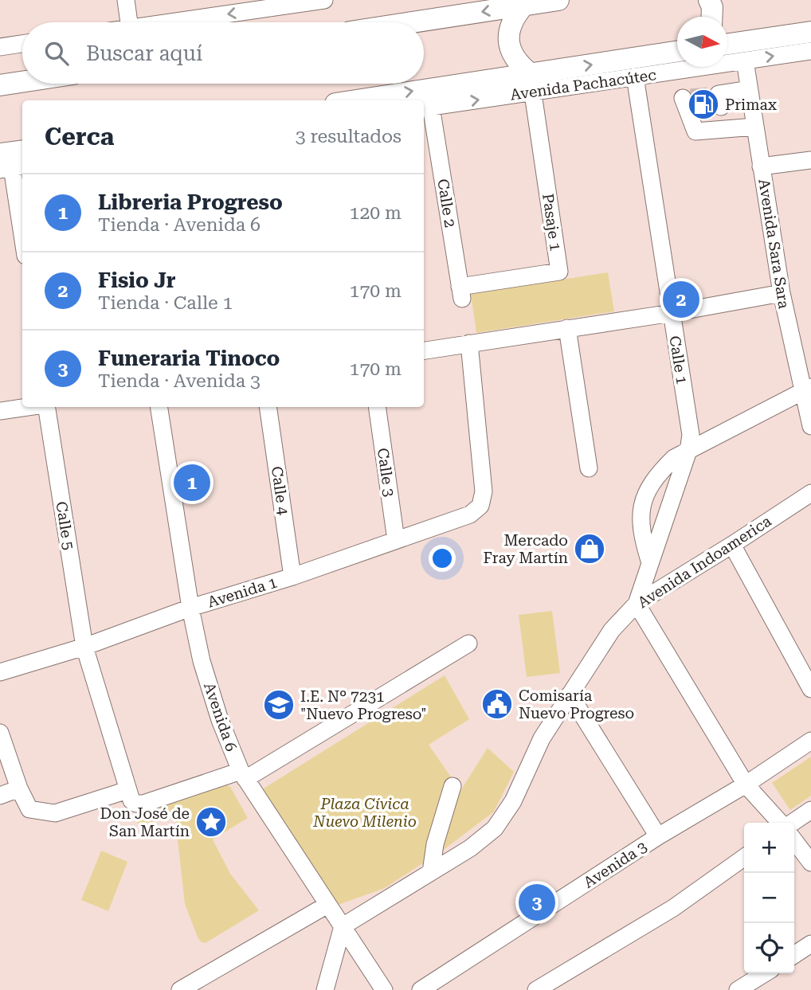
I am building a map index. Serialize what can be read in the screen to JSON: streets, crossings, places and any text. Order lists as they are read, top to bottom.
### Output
{
  "streets": {
    "main road": ["Avenida Pachacútec"],
    "street": [
      "Calle 2",
      "Pasaje 1",
      "Avenida Sara Sara",
      "Calle 1",
      "Calle 3",
      "Calle 4",
      "Calle 5",
      "Avenida Indoamerica",
      "Avenida 1",
      "Avenida 6",
      "Avenida 3"
    ]
  },
  "crossings": [
    ["Avenida Pachacútec", "Calle 2"],
    ["Avenida Pachacútec", "Pasaje 1"],
    ["Avenida Pachacútec", "Avenida Sara Sara"],
    ["Avenida Pachacútec", "Calle 1"],
    ["Calle 2", "Pasaje 1"],
    ["Calle 1", "Avenida Indoamerica"],
    ["Calle 3", "Avenida 1"],
    ["Calle 4", "Avenida 1"],
    ["Calle 5", "Avenida 1"],
    ["Avenida Indoamerica", "Avenida 6"],
    ["Avenida 1", "Avenida 6"]
  ],
  "parks": ["Plaza Cívica Nuevo Milenio"],
  "places": {
    "fuel station": ["Primax"],
    "shop": ["Mercado Fray Martín"],
    "public building": ["Comisaría Nuevo Progreso"],
    "school or university": ["I.E. N° 7231 \"Nuevo Progreso\""],
    "place": ["Don José de San Martín"]
  },
  "north": "right",
  "page": {
    "search": "Buscar aquí",
    "heading": ["Cerca", "3 resultados"],
    "list": [
      {
        "mark": "1",
        "name": "Libreria Progreso",
        "note": "Tienda · Avenida 6",
        "value": "120 m"
      },
      {
        "mark": "2",
        "name": "Fisio Jr",
        "note": "Tienda · Calle 1",
        "value": "170 m"
      },
      {
        "mark": "3",
        "name": "Funeraria Tinoco",
        "note": "Tienda · Avenida 3",
        "value": "170 m"
      }
    ],
    "pins": ["2", "1", "3"],
    "map_buttons": ["+", "−"]
  }
}
